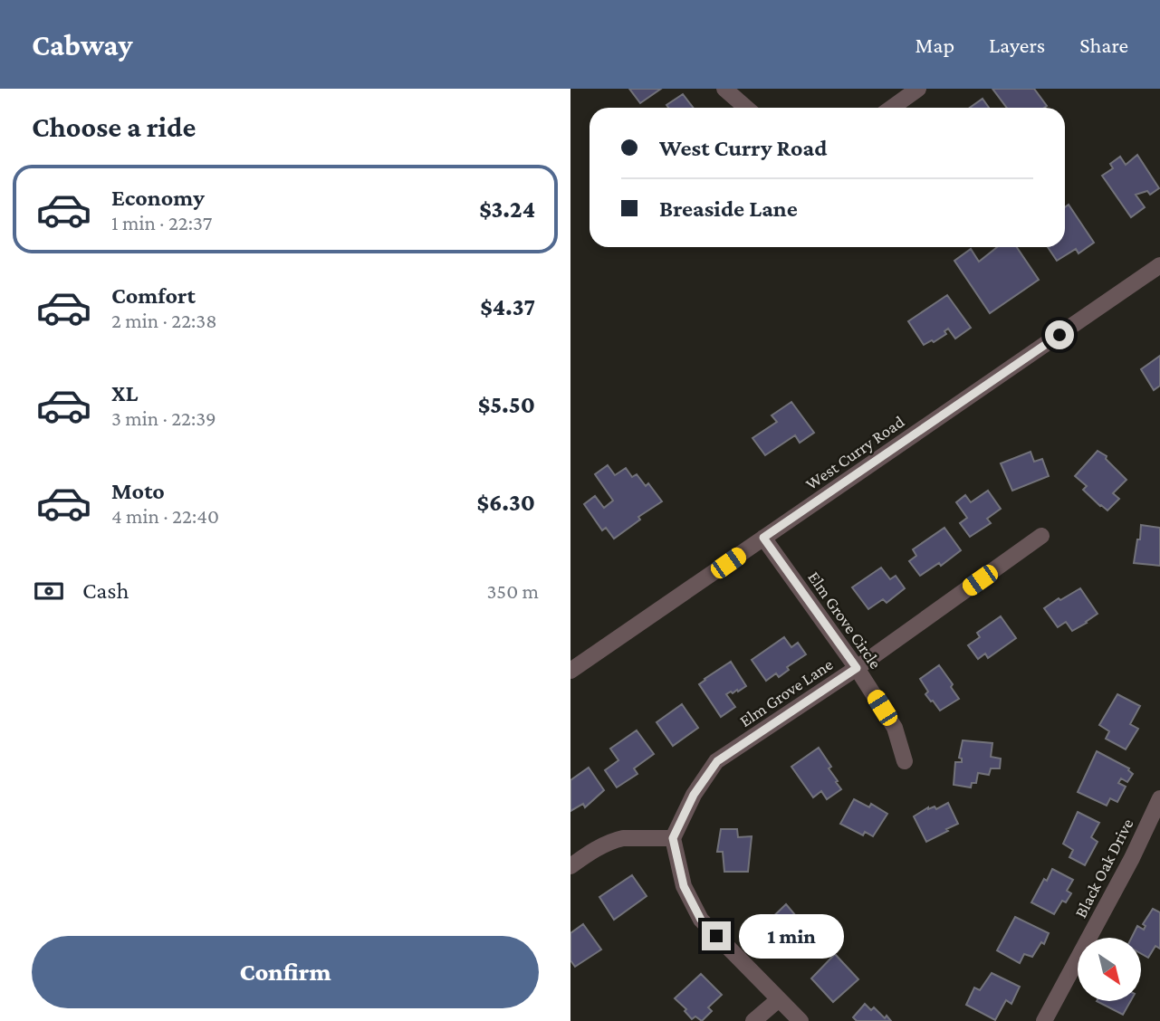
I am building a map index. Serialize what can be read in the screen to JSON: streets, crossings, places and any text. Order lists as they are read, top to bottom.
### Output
{
  "streets": {
    "street": [
      "West Curry Road",
      "Elm Grove Circle",
      "Elm Grove Lane",
      "Black Oak Drive"
    ]
  },
  "crossings": [
    ["West Curry Road", "Elm Grove Circle"],
    ["Elm Grove Circle", "Elm Grove Lane"]
  ],
  "north": "bottom right",
  "page": {
    "header": "Cabway",
    "nav": ["Map", "Layers", "Share"],
    "heading": "Choose a ride",
    "banner": ["West Curry Road", "Breaside Lane"],
    "list": [
      {
        "name": "Economy",
        "note": "1 min · 22:37",
        "value": "$3.24"
      },
      {
        "name": "Comfort",
        "note": "2 min · 22:38",
        "value": "$4.37"
      },
      {
        "name": "XL",
        "note": "3 min · 22:39",
        "value": "$5.50"
      },
      {
        "name": "Moto",
        "note": "4 min · 22:40",
        "value": "$6.30"
      }
    ],
    "pay": ["Cash", "350 m"],
    "bubble": "1 min",
    "buttons": "Confirm"
  }
}
